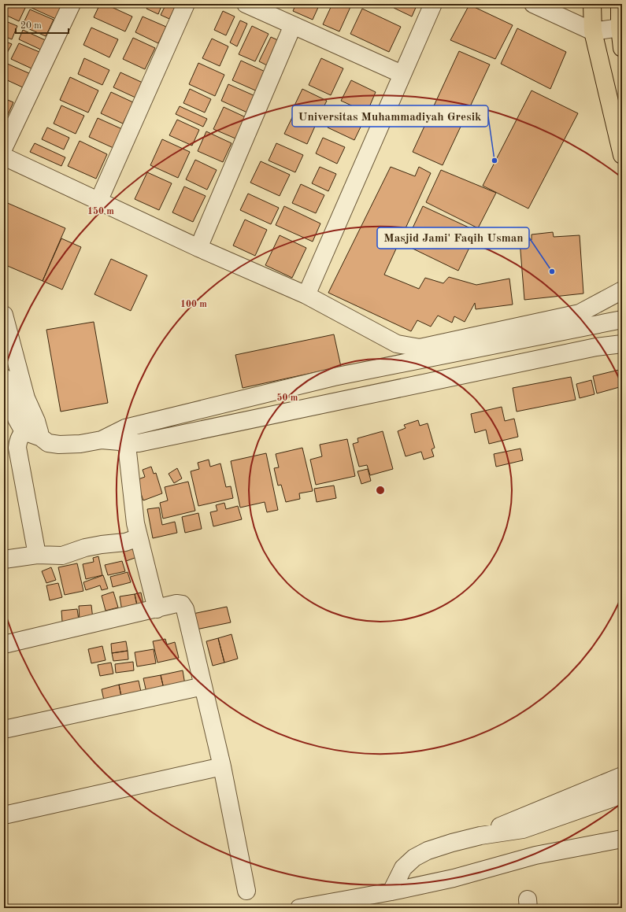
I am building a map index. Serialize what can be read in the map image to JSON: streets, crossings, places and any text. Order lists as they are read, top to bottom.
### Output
{
  "places": ["Universitas Muhammadiyah Gresik", "Masjid Jami' Faqih Usman"],
  "scale_bar": "20 m",
  "rings": ["150 m", "100 m", "50 m"]
}
